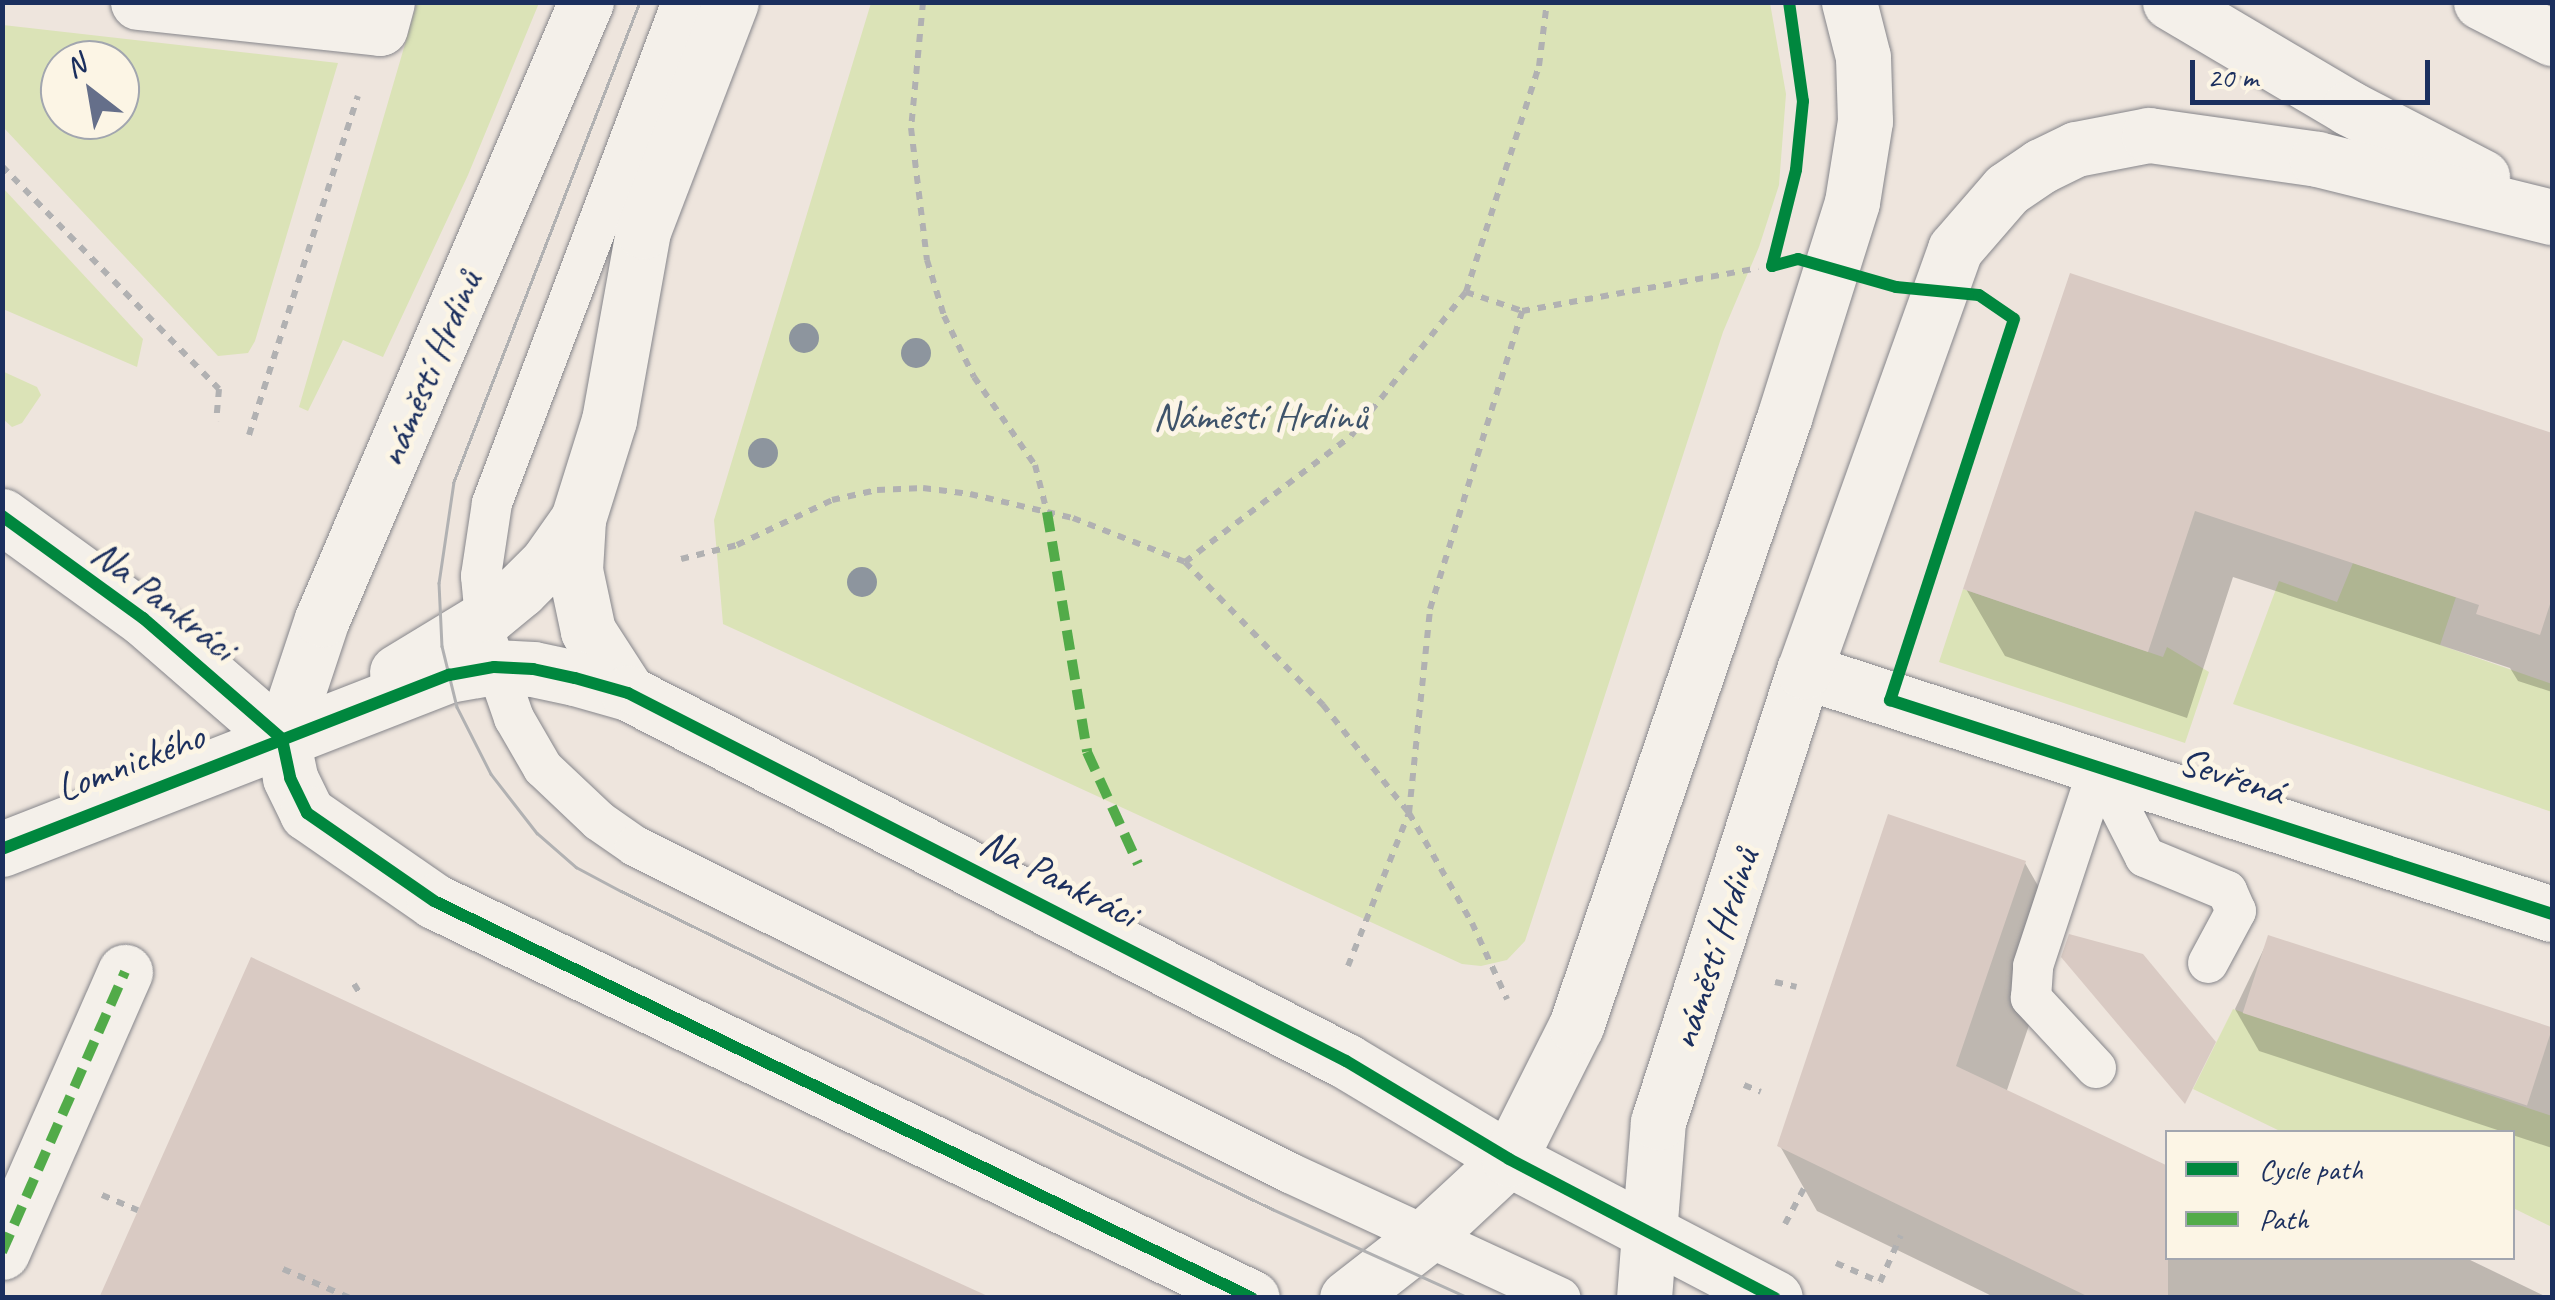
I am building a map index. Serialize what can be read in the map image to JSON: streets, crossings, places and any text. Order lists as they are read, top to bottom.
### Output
{
  "streets": {
    "street": [
      "náměstí Hrdinů",
      "Na Pankráci",
      "Lomnického",
      "Sevřená"
    ]
  },
  "crossings": [
    ["náměstí Hrdinů", "Na Pankráci"],
    ["náměstí Hrdinů", "Lomnického"],
    ["náměstí Hrdinů", "Sevřená"],
    ["Na Pankráci", "Lomnického"]
  ],
  "parks": ["Náměstí Hrdinů"],
  "legend": ["Cycle path", "Path"],
  "scale_bar": "20 m",
  "north": "top left"
}
